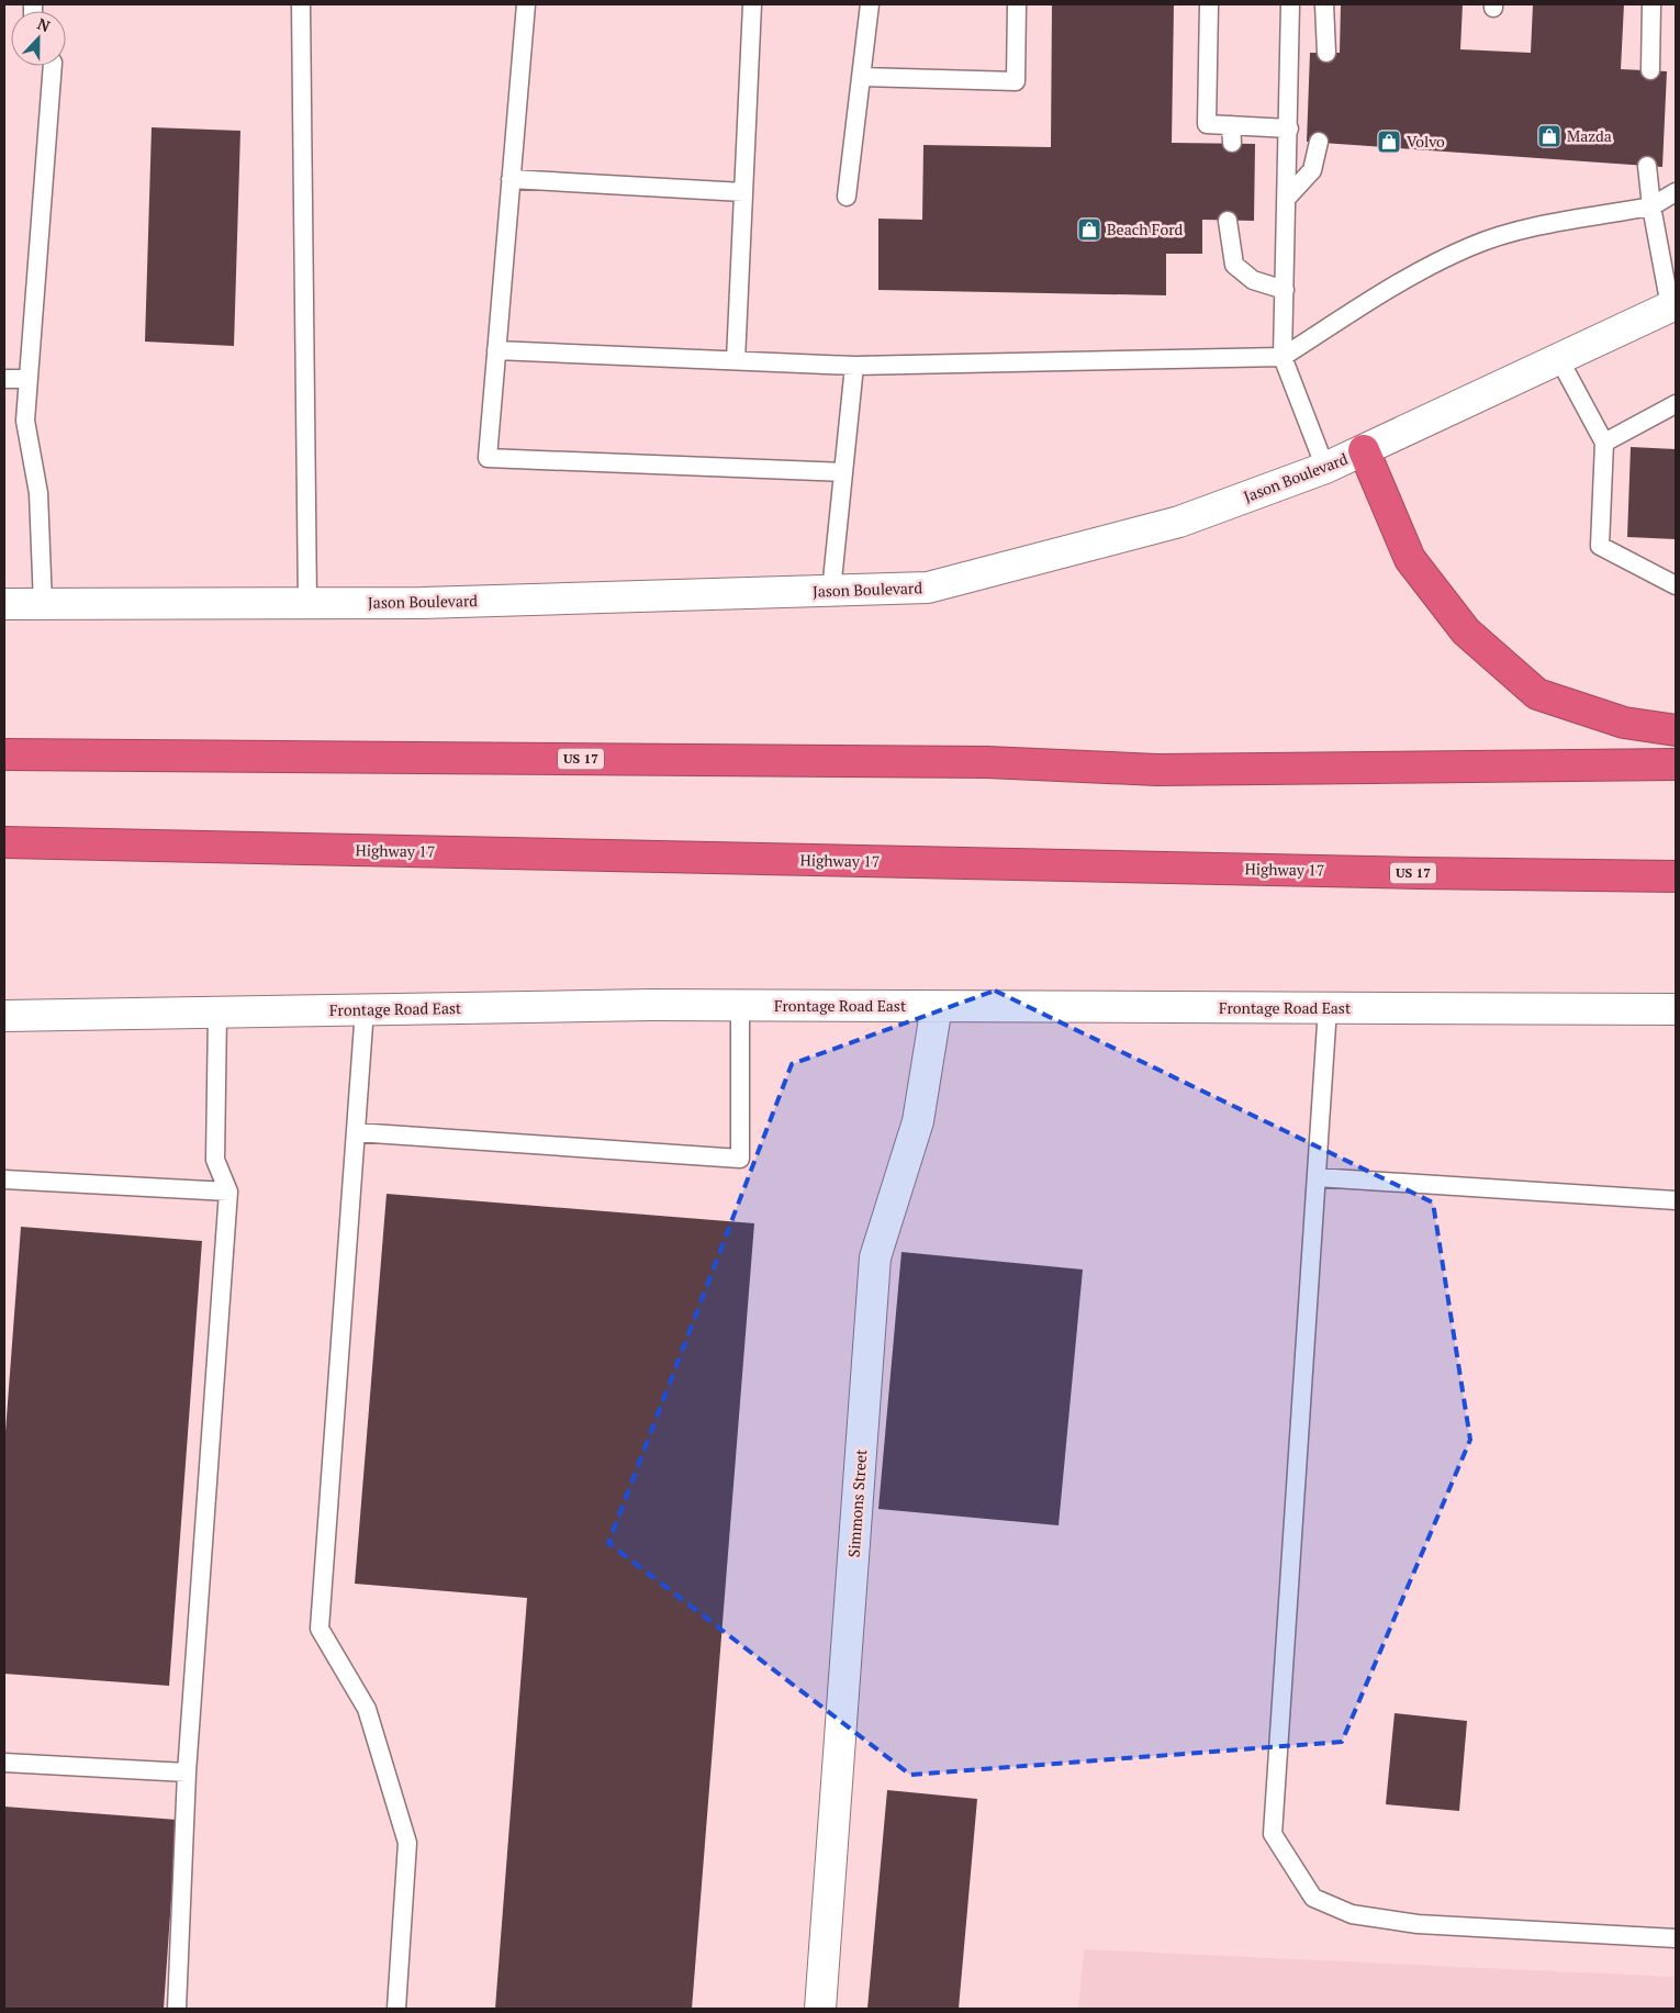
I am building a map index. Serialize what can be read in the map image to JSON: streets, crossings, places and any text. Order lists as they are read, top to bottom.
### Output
{
  "streets": {
    "highway": ["US 17", "Highway 17"],
    "street": ["Jason Boulevard", "Frontage Road East", "Simmons Street"]
  },
  "crossings": [
    ["Frontage Road East", "Simmons Street"]
  ],
  "places": {
    "shop": ["Mazda", "Volvo", "Beach Ford"]
  },
  "north": "top"
}
